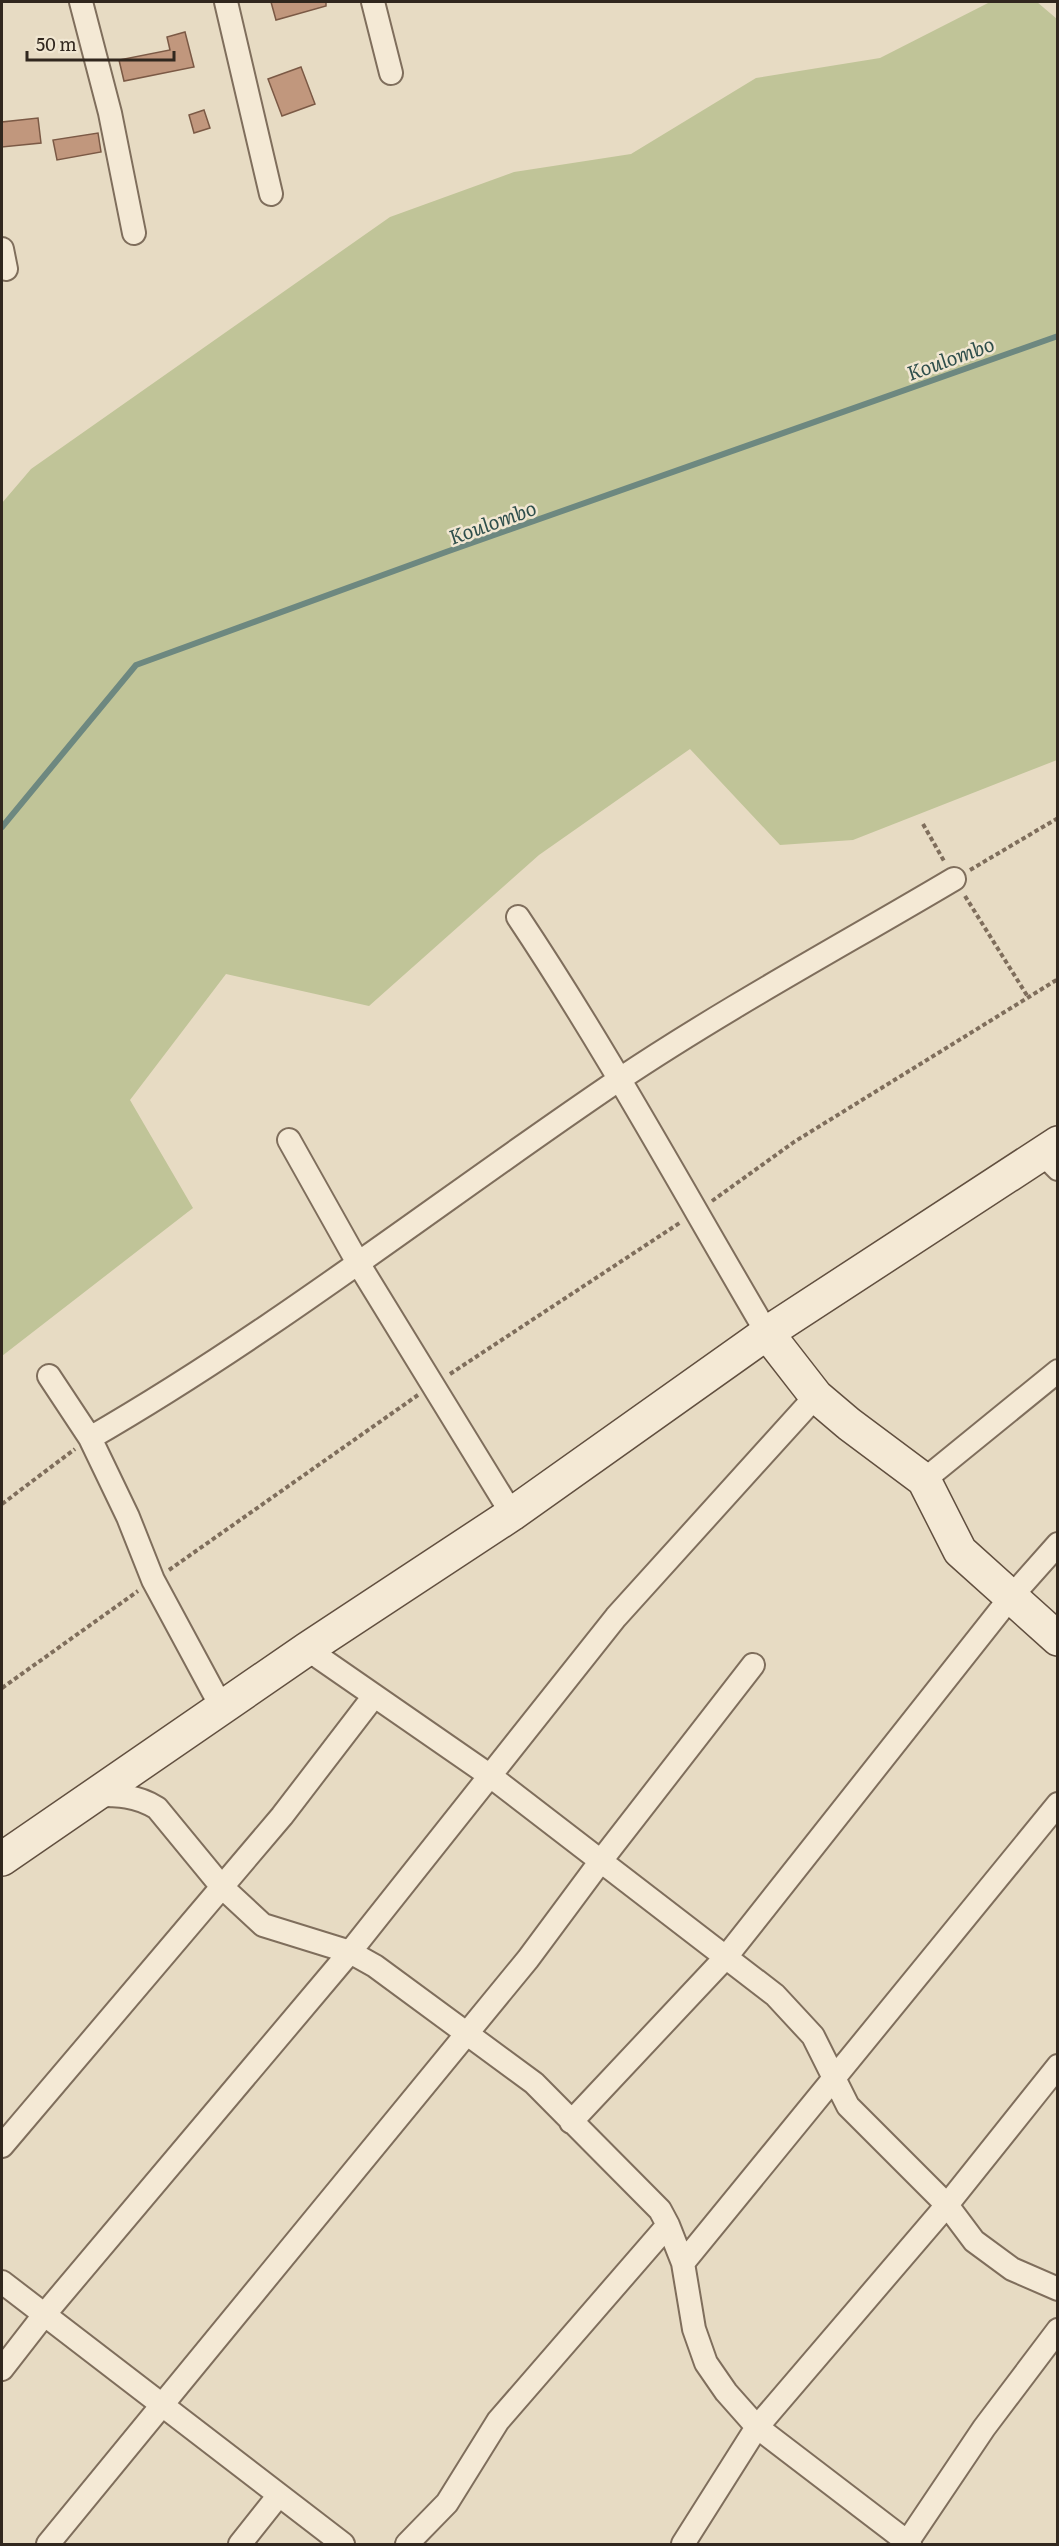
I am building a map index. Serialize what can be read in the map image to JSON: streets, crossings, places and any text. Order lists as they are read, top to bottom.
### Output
{
  "water": ["Koulombo"],
  "scale_bar": "50 m"
}
